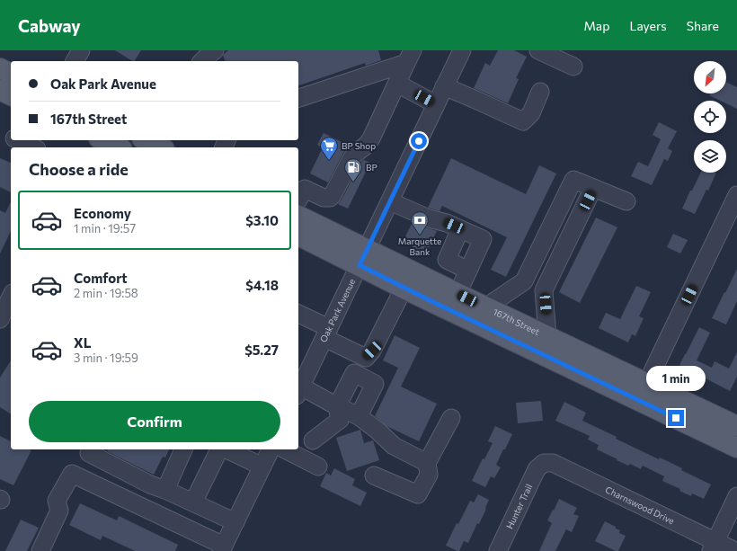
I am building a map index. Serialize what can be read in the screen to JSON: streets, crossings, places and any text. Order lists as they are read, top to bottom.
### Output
{
  "streets": {
    "main road": ["167th Street"],
    "street": ["Oak Park Avenue", "Charnswood Drive", "Hunter Trail"]
  },
  "crossings": [
    ["Oak Park Avenue", "167th Street"],
    ["Charnswood Drive", "Hunter Trail"]
  ],
  "places": {
    "supermarket": ["BP Shop"],
    "fuel station": ["BP"],
    "bank": ["Marquette Bank"]
  },
  "north": "bottom left",
  "page": {
    "header": "Cabway",
    "nav": ["Map", "Layers", "Share"],
    "banner": ["Oak Park Avenue", "167th Street"],
    "heading": "Choose a ride",
    "list": [
      {
        "name": "Economy",
        "note": "1 min · 19:57",
        "value": "$3.10"
      },
      {
        "name": "Comfort",
        "note": "2 min · 19:58",
        "value": "$4.18"
      },
      {
        "name": "XL",
        "note": "3 min · 19:59",
        "value": "$5.27"
      }
    ],
    "bubble": "1 min",
    "buttons": "Confirm"
  }
}
